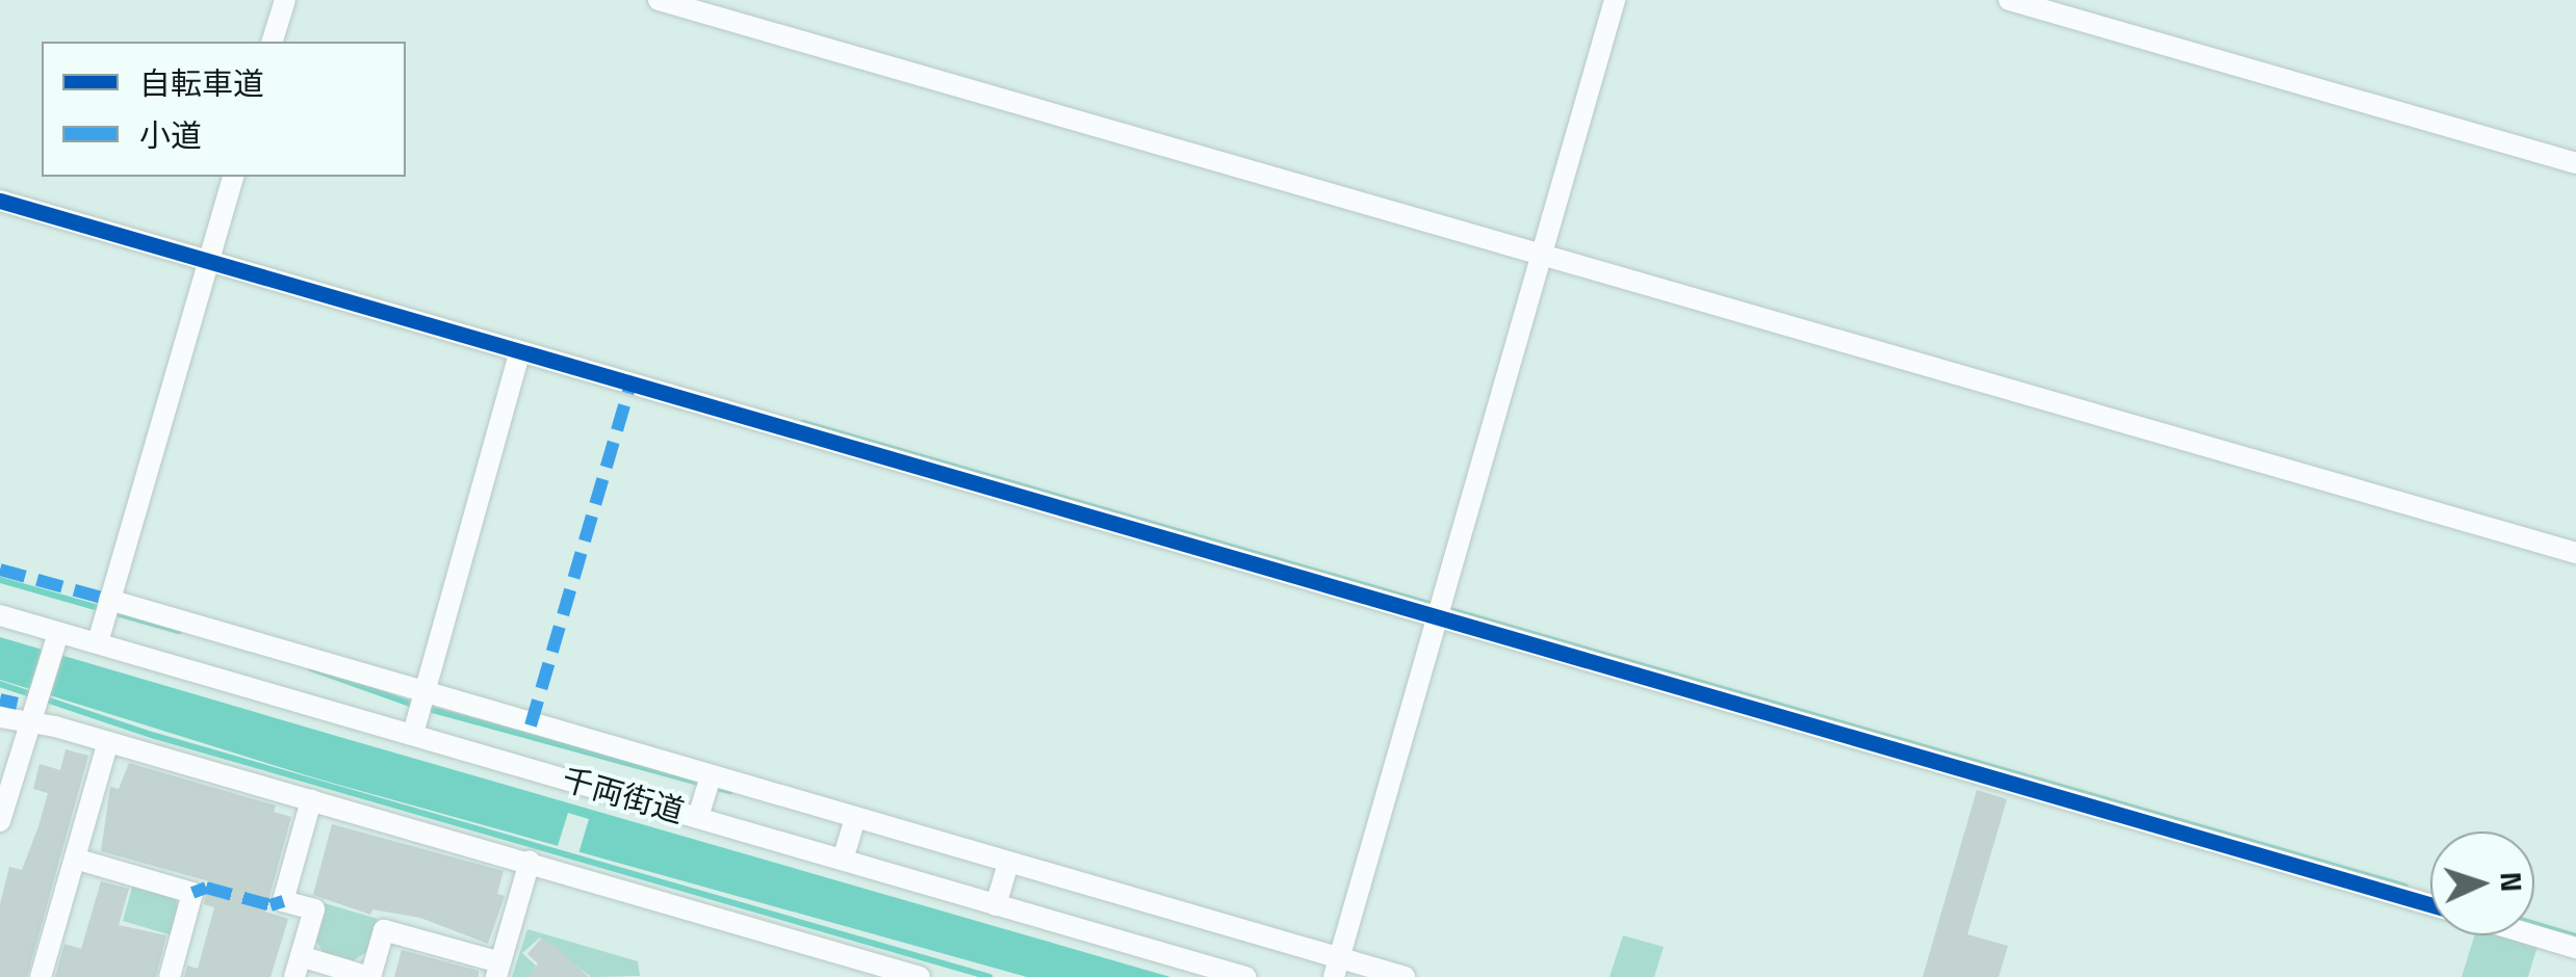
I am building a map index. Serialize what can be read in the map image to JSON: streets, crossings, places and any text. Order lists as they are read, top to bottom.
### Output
{
  "streets": {
    "street": ["千両街道"]
  },
  "legend": ["自転車道", "小道"],
  "north": "right"
}
